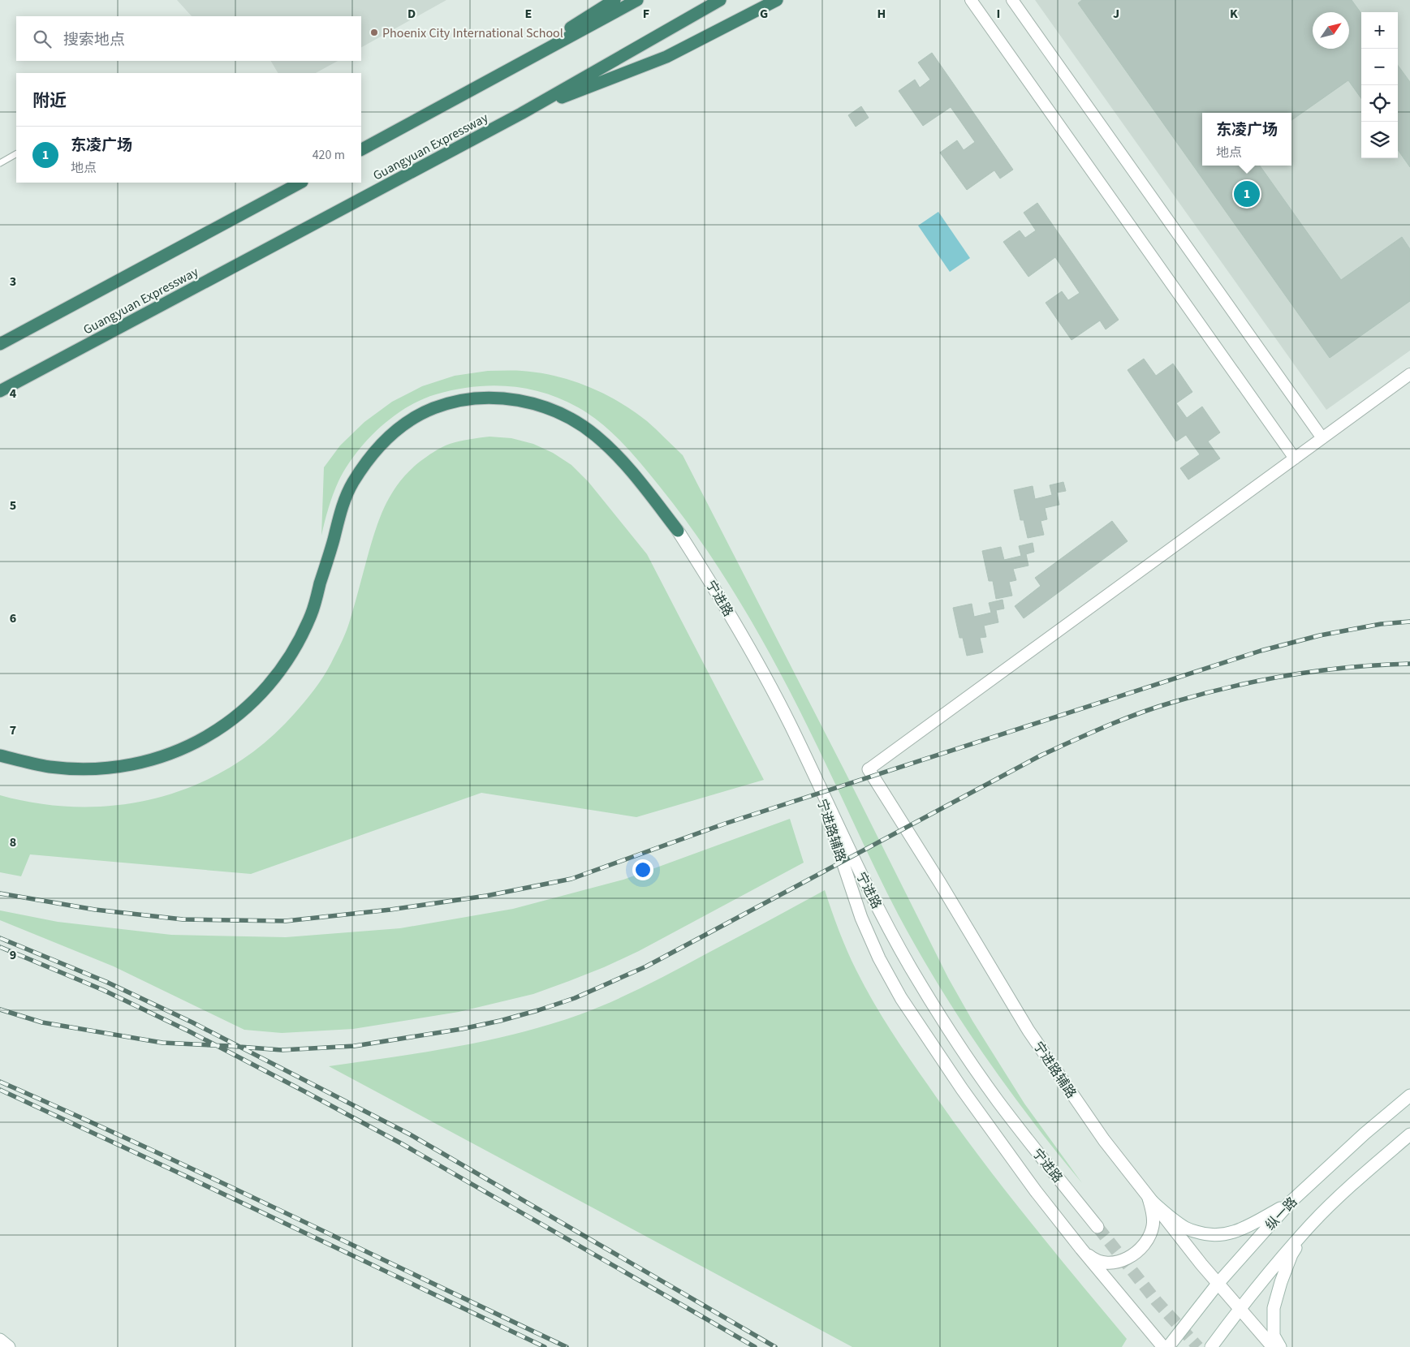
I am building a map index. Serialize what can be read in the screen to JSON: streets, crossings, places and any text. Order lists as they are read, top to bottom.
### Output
{
  "streets": {
    "highway": ["Guangyuan Expressway"],
    "street": ["宁进路", "宁进路辅路", "纵一路"]
  },
  "crossings": [
    ["宁进路", "宁进路辅路"],
    ["宁进路辅路", "纵一路"]
  ],
  "places": ["Phoenix City International School"],
  "north": "top right",
  "page": {
    "map_buttons": ["+", "−"],
    "search": "搜索地点",
    "heading": "附近",
    "popup": ["东凌广场", "地点"],
    "list": [
      {
        "mark": "1",
        "name": "东凌广场",
        "note": "地点",
        "value": "420 m"
      }
    ],
    "pins": "1"
  },
  "grid": {
    "columns": [
      "D",
      "E",
      "F",
      "G",
      "H",
      "I",
      "J",
      "K"
    ],
    "rows": [
      "3",
      "4",
      "5",
      "6",
      "7",
      "8",
      "9"
    ]
  }
}
